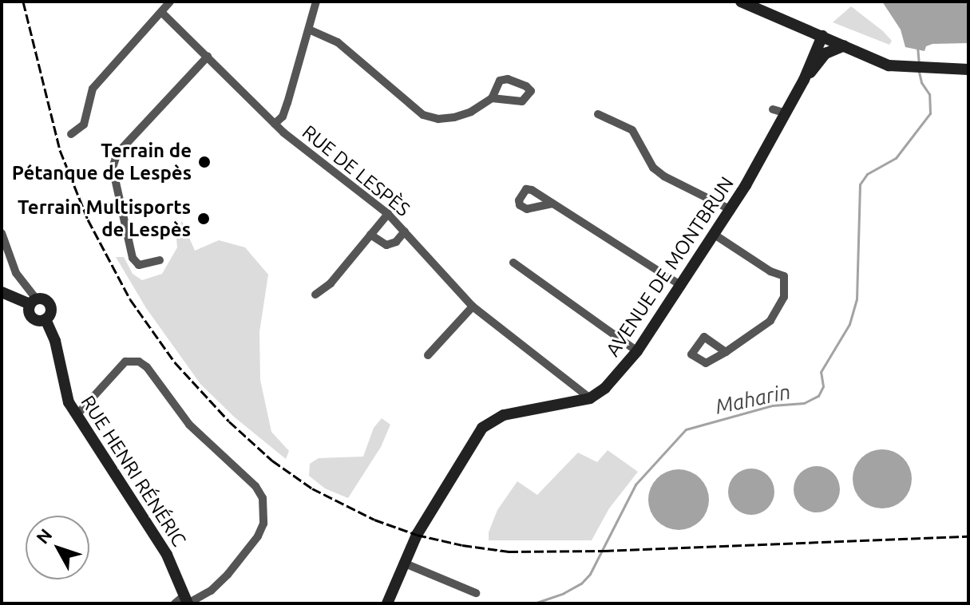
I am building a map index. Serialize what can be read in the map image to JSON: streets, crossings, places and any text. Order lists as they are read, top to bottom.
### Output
{
  "streets": {
    "street": ["RUE DE LESPÈS", "AVENUE DE MONTBRUN", "RUE HENRI RÉNÉRIC"]
  },
  "crossings": [
    ["RUE DE LESPÈS", "AVENUE DE MONTBRUN"]
  ],
  "water": ["Maharin"],
  "places": ["Terrain de Pétanque de Lespès", "Terrain Multisports de Lespès"],
  "north": "top left"
}
